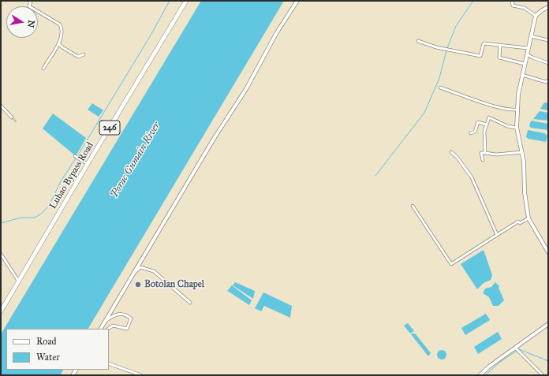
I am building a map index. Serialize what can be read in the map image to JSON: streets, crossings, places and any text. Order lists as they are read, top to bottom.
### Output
{
  "streets": {
    "highway": ["246", "Lubao Bypass Road"]
  },
  "water": ["Porac Gumain River"],
  "places": ["Botolan Chapel"],
  "legend": ["Road", "Water"],
  "north": "right"
}
